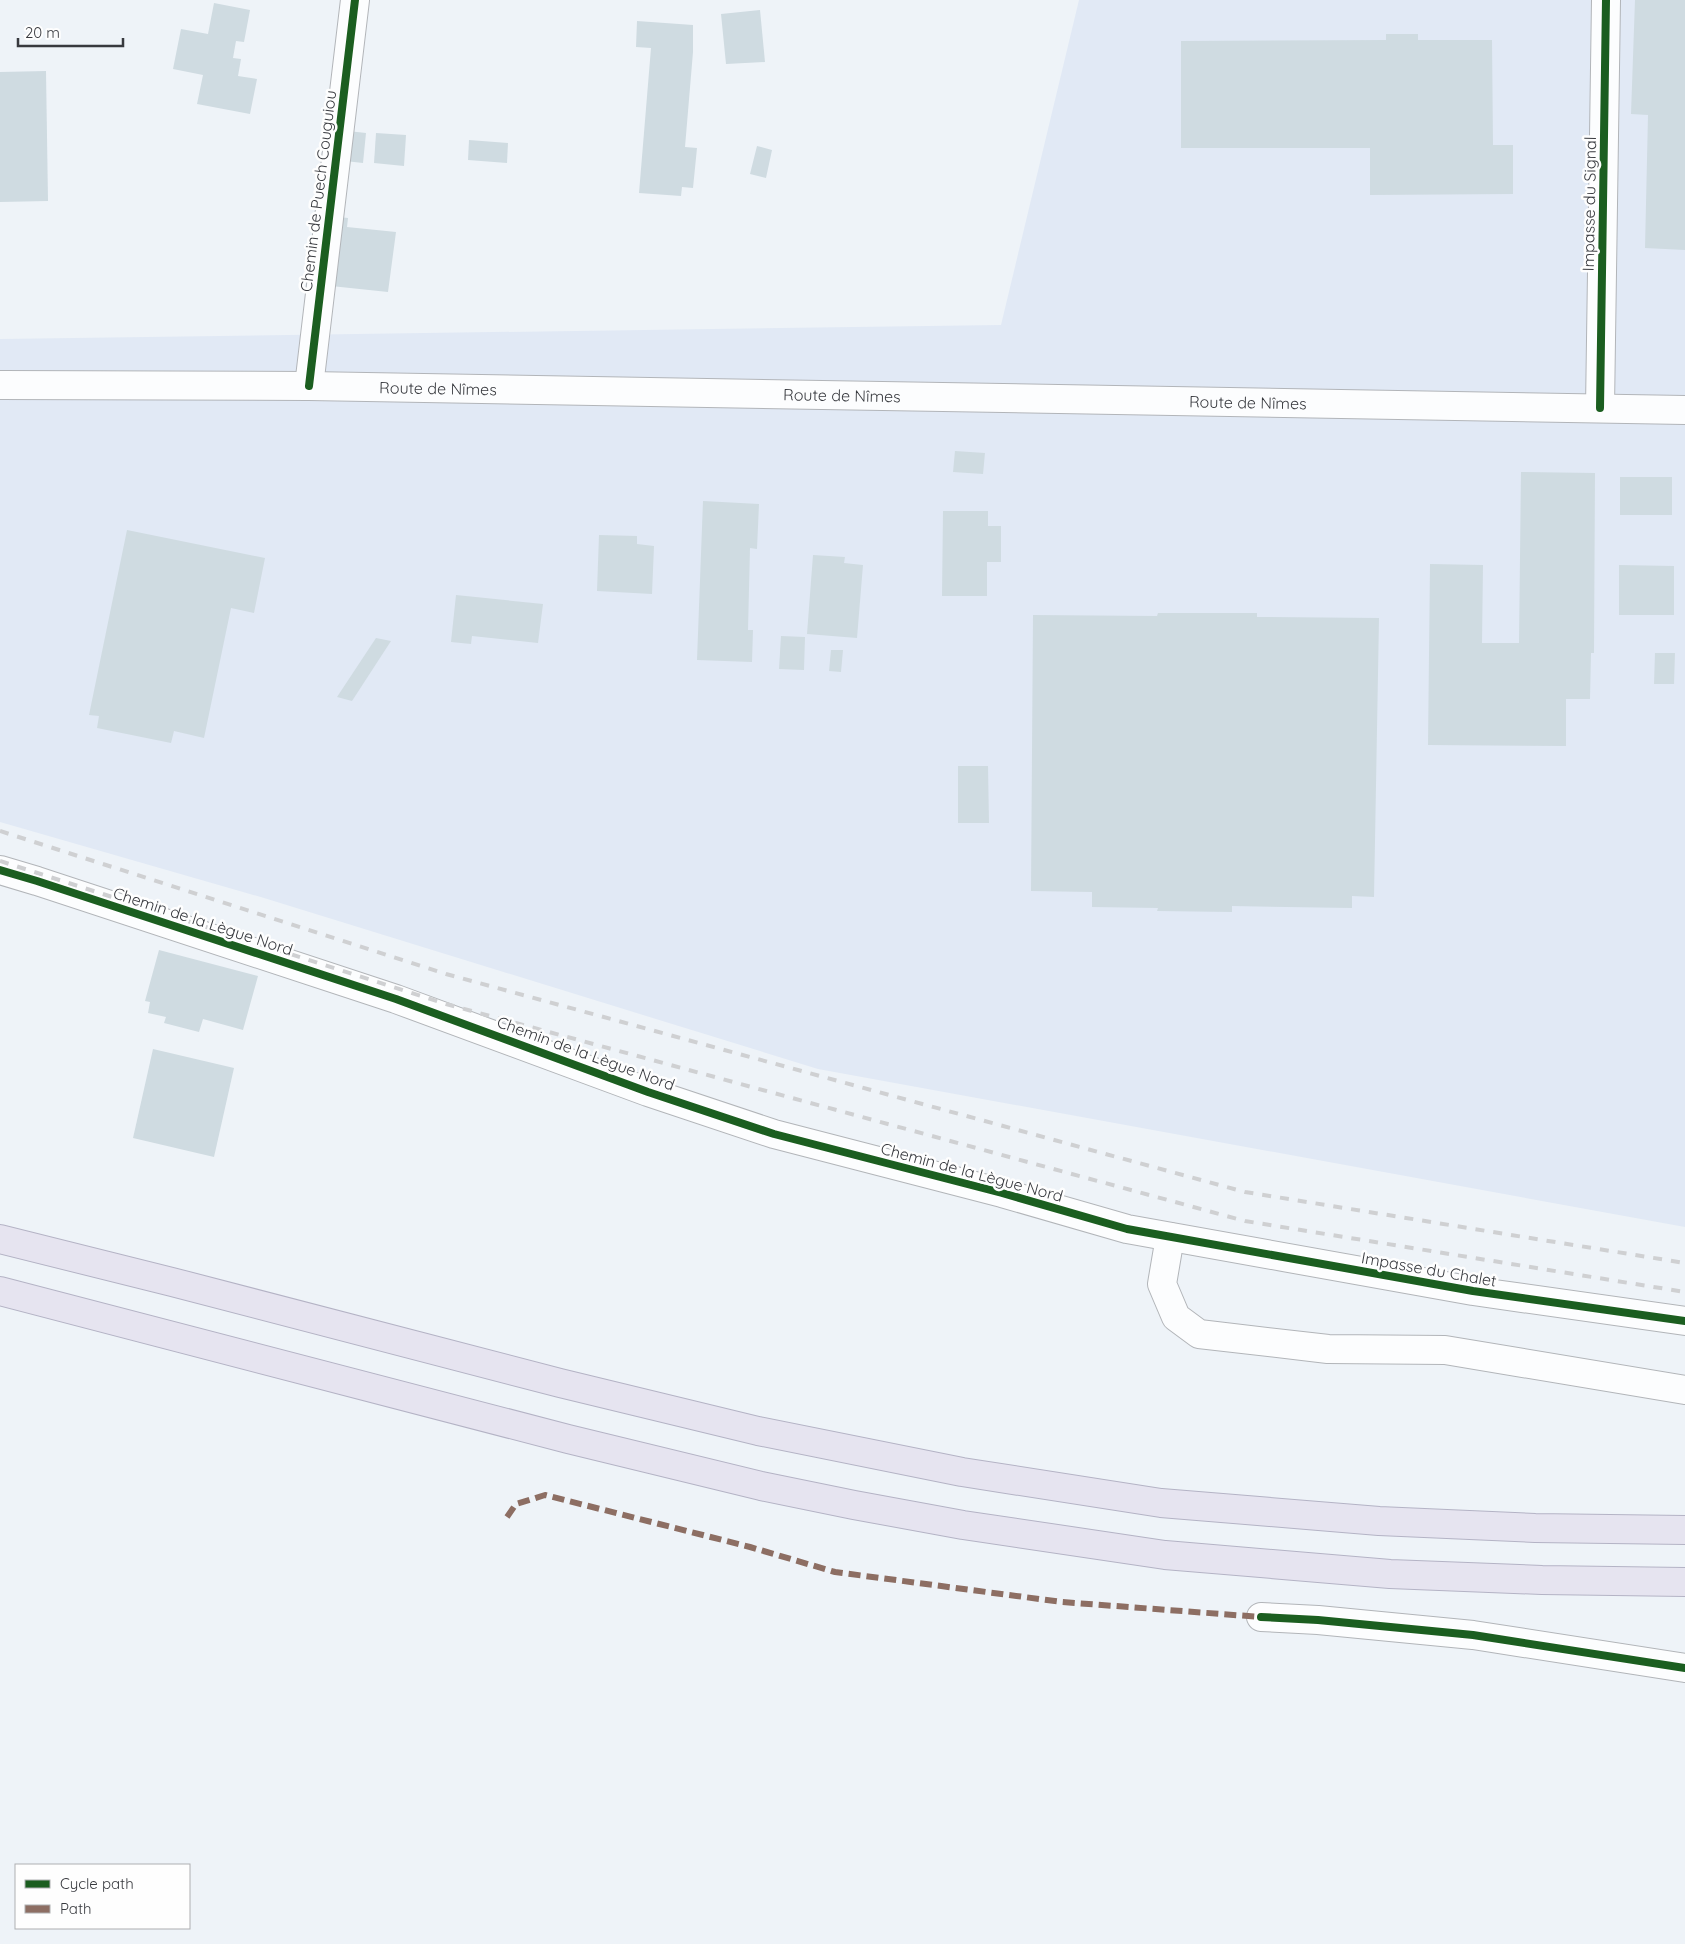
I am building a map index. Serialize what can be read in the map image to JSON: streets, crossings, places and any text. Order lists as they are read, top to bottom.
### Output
{
  "streets": {
    "street": [
      "Chemin de Puech Couguiou",
      "Impasse du Signal",
      "Route de Nîmes",
      "Chemin de la Lègue Nord",
      "Impasse du Chalet"
    ]
  },
  "crossings": [
    ["Chemin de Puech Couguiou", "Route de Nîmes"],
    ["Impasse du Signal", "Route de Nîmes"],
    ["Chemin de la Lègue Nord", "Impasse du Chalet"]
  ],
  "legend": ["Cycle path", "Path"],
  "scale_bar": "20 m"
}
